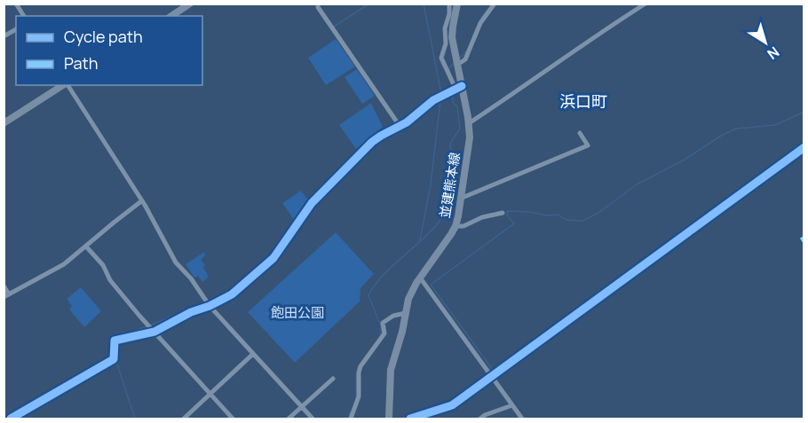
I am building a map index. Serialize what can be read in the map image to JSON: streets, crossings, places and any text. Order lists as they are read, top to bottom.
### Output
{
  "streets": {
    "main road": ["並建熊本線"]
  },
  "districts": ["浜口町"],
  "parks": ["飽田公園"],
  "legend": ["Cycle path", "Path"],
  "north": "bottom right"
}
